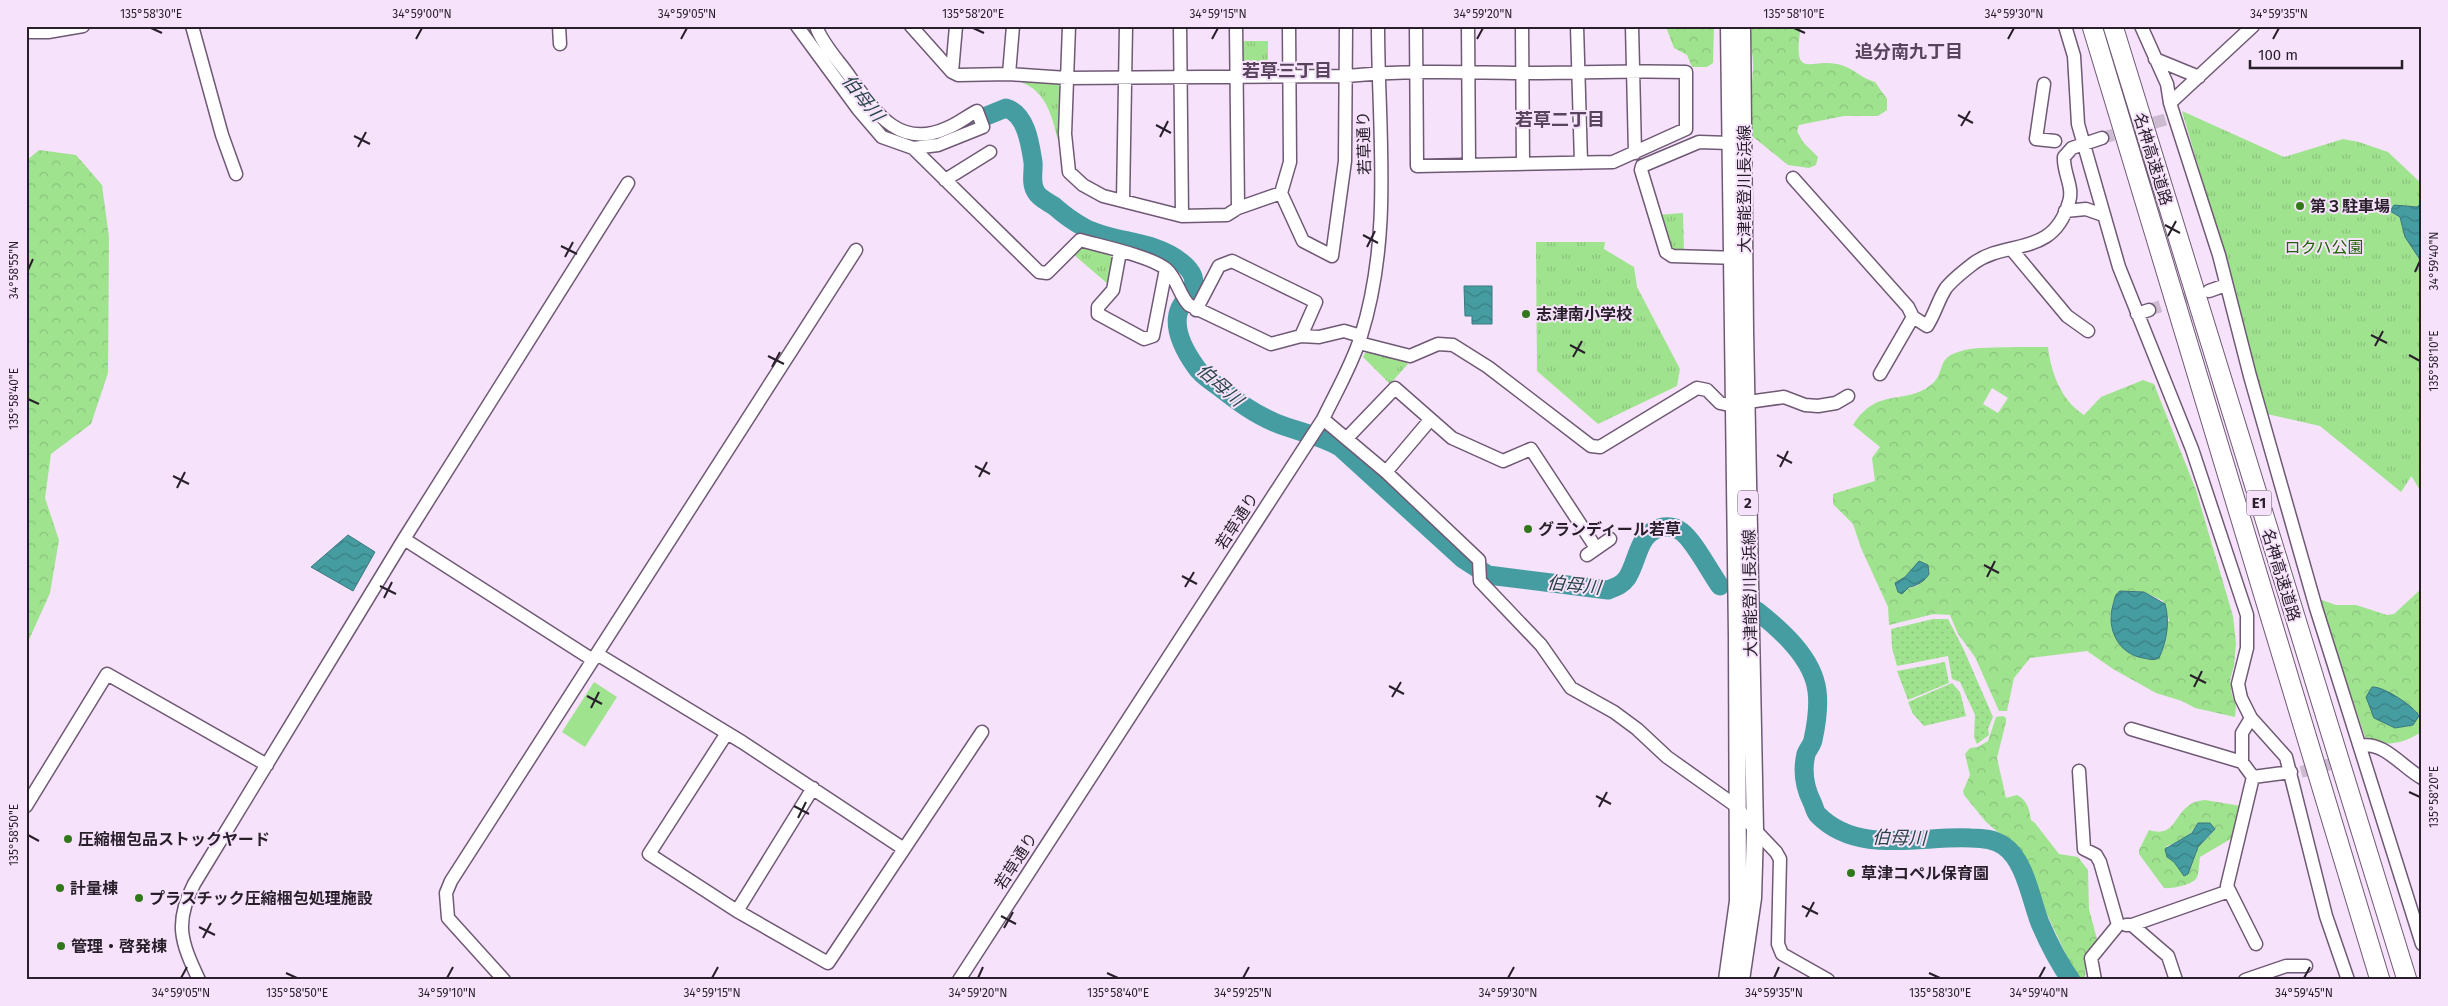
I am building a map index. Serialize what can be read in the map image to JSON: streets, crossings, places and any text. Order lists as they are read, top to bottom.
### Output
{
  "streets": {
    "highway": ["名神高速道路", "E1"],
    "main road": ["大津能登川長浜線", "2"],
    "street": ["若草通り"]
  },
  "districts": ["追分南九丁目", "若草三丁目", "若草二丁目"],
  "water": ["伯母川"],
  "parks": ["ロクハ公園"],
  "places": [
    "第３駐車場",
    "志津南小学校",
    "グランディール若草",
    "圧縮梱包品ストックヤード",
    "草津コペル保育園",
    "計量棟",
    "プラスチック圧縮梱包処理施設",
    "管理・啓発棟"
  ],
  "scale_bar": "100 m",
  "coordinates": [
    "135°58'30\"E",
    "34°59'00\"N",
    "34°59'05\"N",
    "135°58'20\"E",
    "34°59'15\"N",
    "34°59'20\"N",
    "135°58'10\"E",
    "34°59'30\"N",
    "34°59'35\"N",
    "34°59'40\"N",
    "34°58'55\"N",
    "135°58'40\"E",
    "135°58'50\"E",
    "34°59'10\"N",
    "34°59'25\"N",
    "34°59'45\"N"
  ]
}
